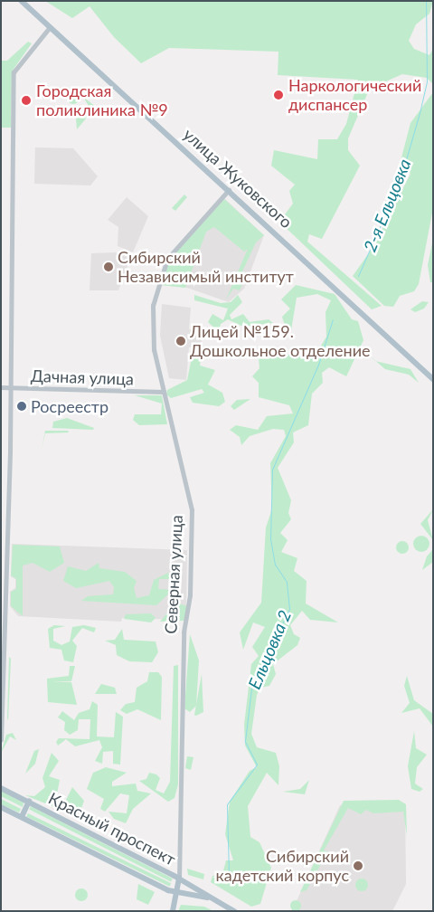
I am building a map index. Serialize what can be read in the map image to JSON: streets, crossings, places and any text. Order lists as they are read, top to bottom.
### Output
{
  "streets": {
    "main road": ["улица Жуковского", "Северная улица", "Красный проспект"],
    "street": ["Дачная улица"]
  },
  "crossings": [
    ["улица Жуковского", "Северная улица"],
    ["Дачная улица", "Северная улица"],
    ["Северная улица", "Красный проспект"]
  ],
  "water": ["2-я Ельцовка", "Ельцовка 2"],
  "places": [
    "Наркологический диспансер",
    "Городская поликлиника №9",
    "Сибирский Независимый институт",
    "Лицей №159. Дошкольное отделение",
    "Росреестр",
    "Сибирский кадетский корпус"
  ]
}
